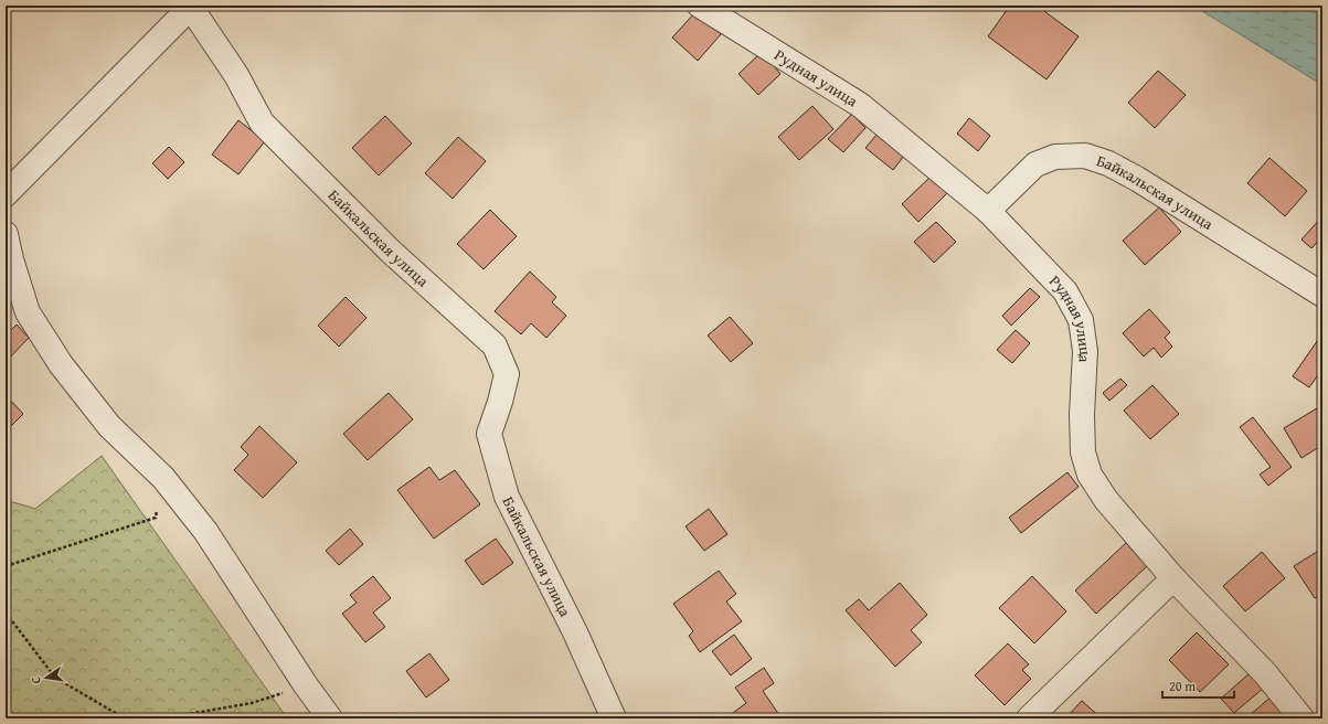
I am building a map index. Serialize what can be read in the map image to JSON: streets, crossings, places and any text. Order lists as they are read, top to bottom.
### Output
{
  "streets": {
    "street": ["Рудная улица", "Байкальская улица"]
  },
  "crossings": [
    ["Рудная улица", "Байкальская улица"]
  ],
  "scale_bar": "20 m",
  "north": "left"
}
